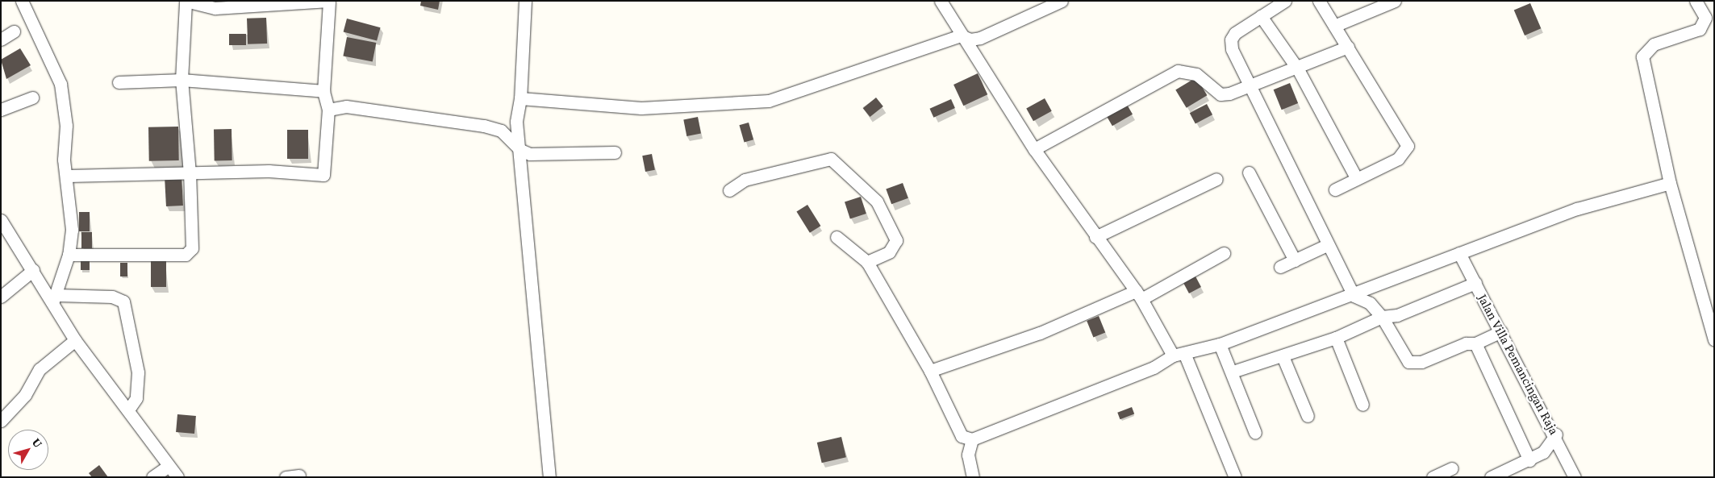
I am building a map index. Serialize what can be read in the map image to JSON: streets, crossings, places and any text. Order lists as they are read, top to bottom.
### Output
{
  "streets": {
    "street": ["Jalan Villa Pemancingan Raja"]
  },
  "north": "top right"
}
